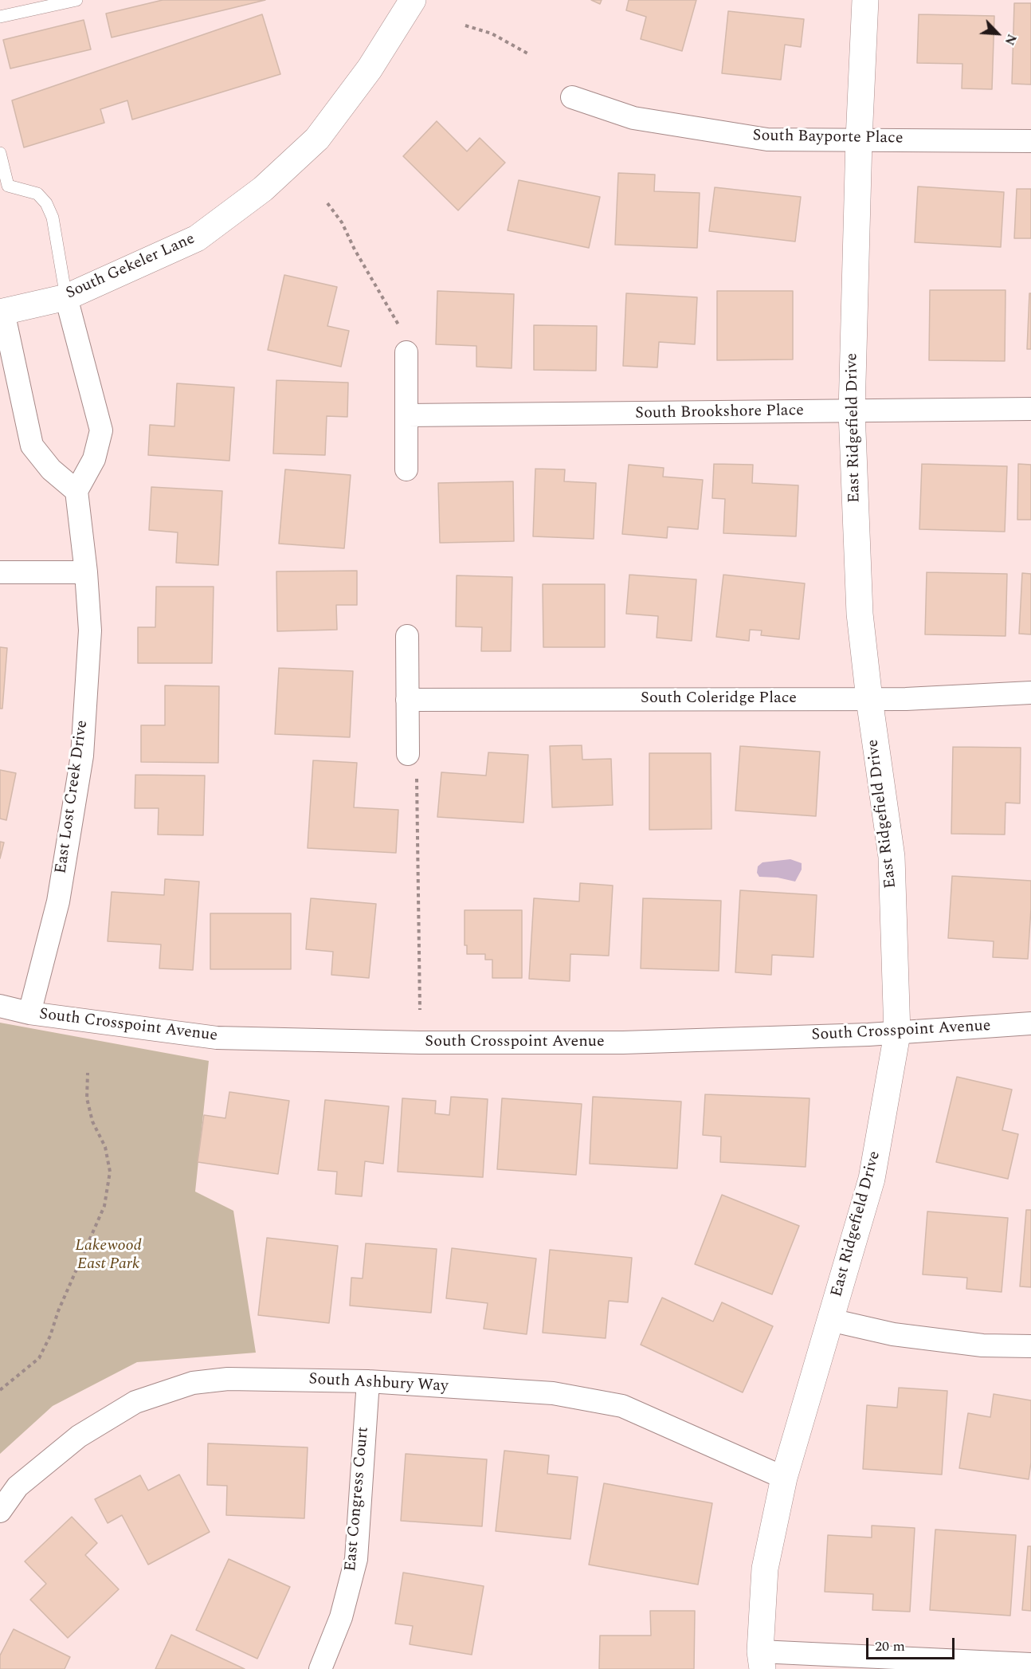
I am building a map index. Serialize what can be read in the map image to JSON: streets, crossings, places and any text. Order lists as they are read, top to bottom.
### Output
{
  "streets": {
    "street": [
      "South Bayporte Place",
      "South Gekeler Lane",
      "South Brookshore Place",
      "East Ridgefield Drive",
      "South Coleridge Place",
      "East Lost Creek Drive",
      "South Crosspoint Avenue",
      "South Ashbury Way",
      "East Congress Court"
    ]
  },
  "crossings": [
    ["South Bayporte Place", "East Ridgefield Drive"],
    ["South Brookshore Place", "East Ridgefield Drive"],
    ["East Ridgefield Drive", "South Coleridge Place"],
    ["East Ridgefield Drive", "South Crosspoint Avenue"],
    ["East Ridgefield Drive", "South Ashbury Way"],
    ["East Lost Creek Drive", "South Crosspoint Avenue"],
    ["South Ashbury Way", "East Congress Court"]
  ],
  "parks": ["Lakewood East Park"],
  "scale_bar": "20 m",
  "north": "bottom right"
}
